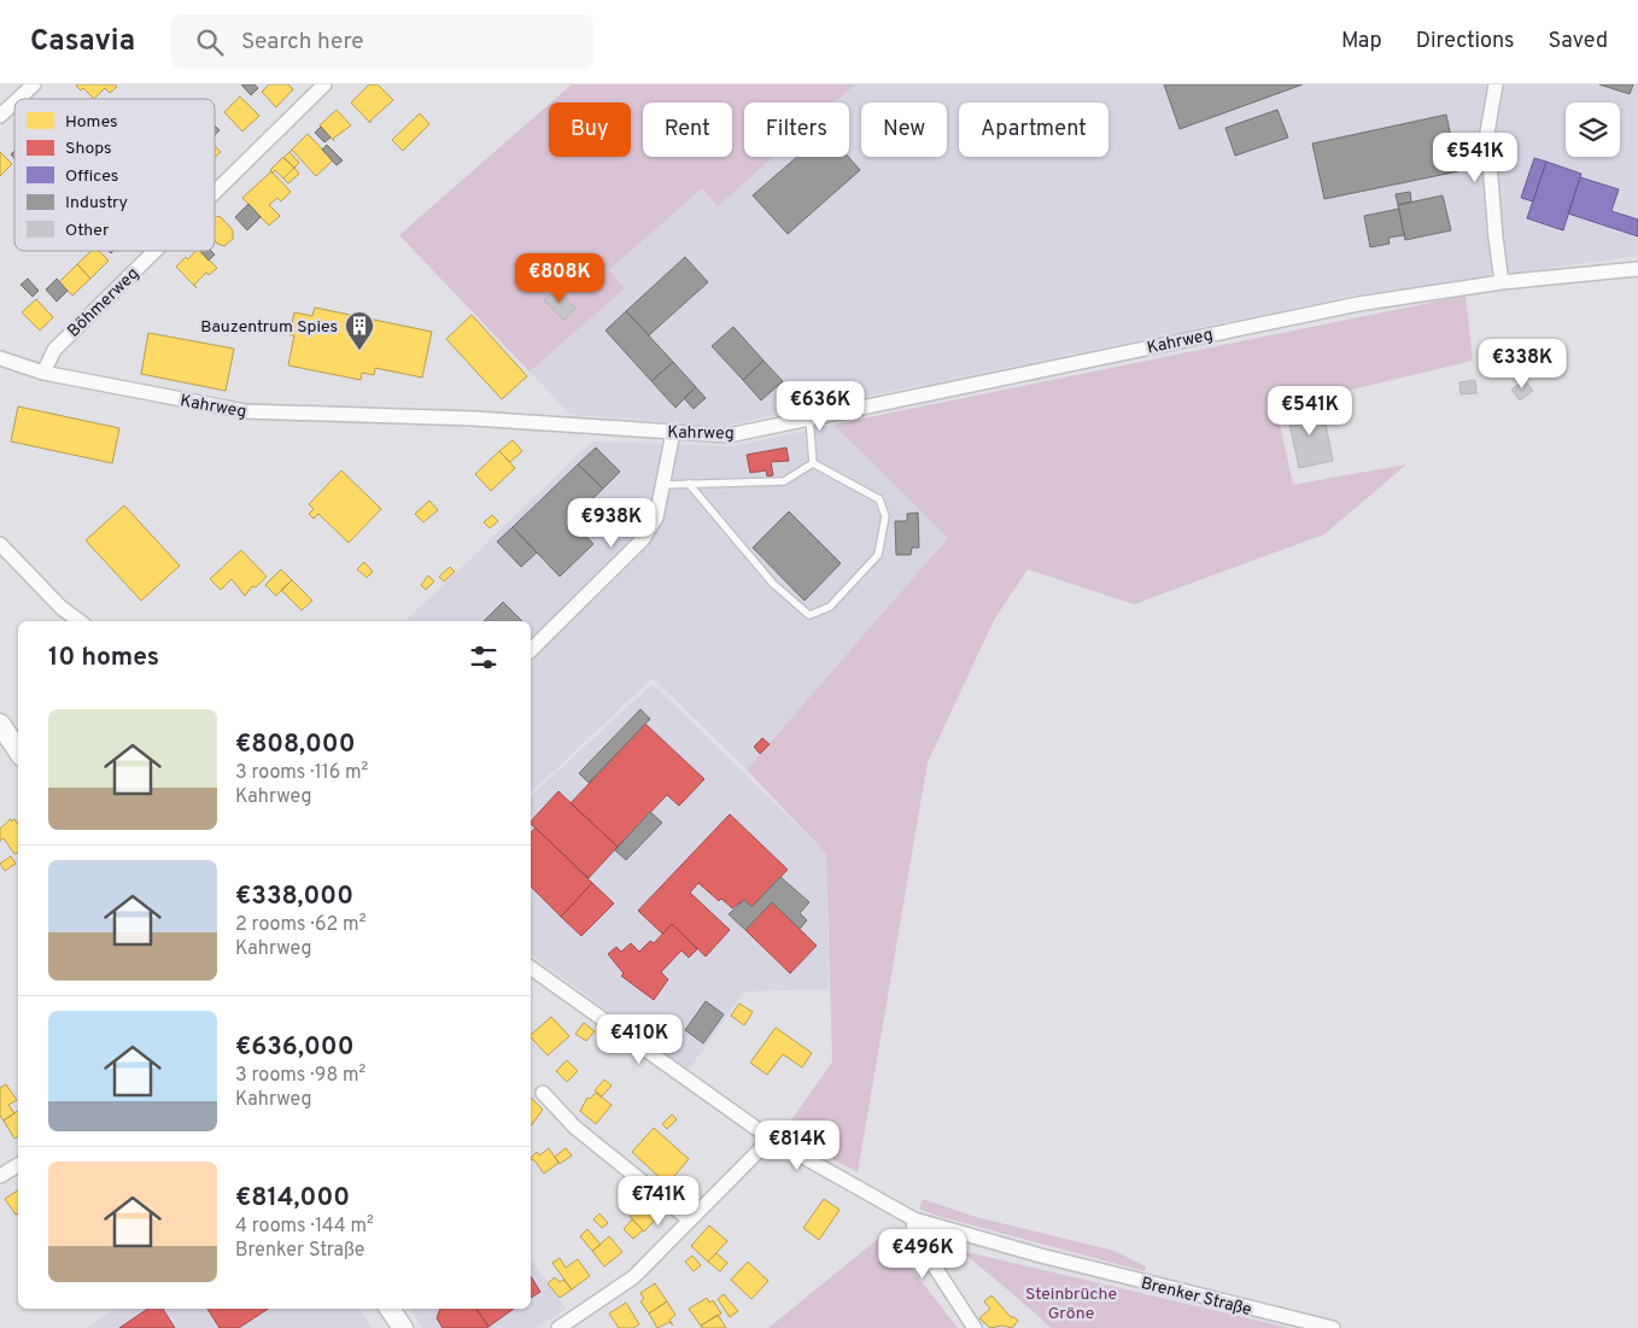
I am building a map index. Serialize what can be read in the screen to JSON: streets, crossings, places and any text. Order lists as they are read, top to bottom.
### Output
{
  "streets": {
    "street": ["Böhmerweg", "Kahrweg", "Brenker Straße"]
  },
  "crossings": [
    ["Böhmerweg", "Kahrweg"]
  ],
  "parks": ["Steinbrüche Gröne"],
  "places": {
    "building": ["Bauzentrum Spies"]
  },
  "legend": [
    "Homes",
    "Shops",
    "Offices",
    "Industry",
    "Other"
  ],
  "page": {
    "header": "Casavia",
    "search": "Search here",
    "nav": ["Map", "Directions", "Saved"],
    "chip": [
      "Buy",
      "Rent",
      "Filters",
      "New",
      "Apartment"
    ],
    "price": [
      "€541K",
      "€808K",
      "€338K",
      "€636K",
      "€541K",
      "€938K",
      "€410K",
      "€814K",
      "€741K",
      "€496K"
    ],
    "heading": "10 homes",
    "list": [
      {
        "name": "€808,000",
        "note": "3 rooms · 116 m² · Kahrweg"
      },
      {
        "name": "€338,000",
        "note": "2 rooms · 62 m² · Kahrweg"
      },
      {
        "name": "€636,000",
        "note": "3 rooms · 98 m² · Kahrweg"
      },
      {
        "name": "€814,000",
        "note": "4 rooms · 144 m² · Brenker Straße"
      }
    ]
  }
}
